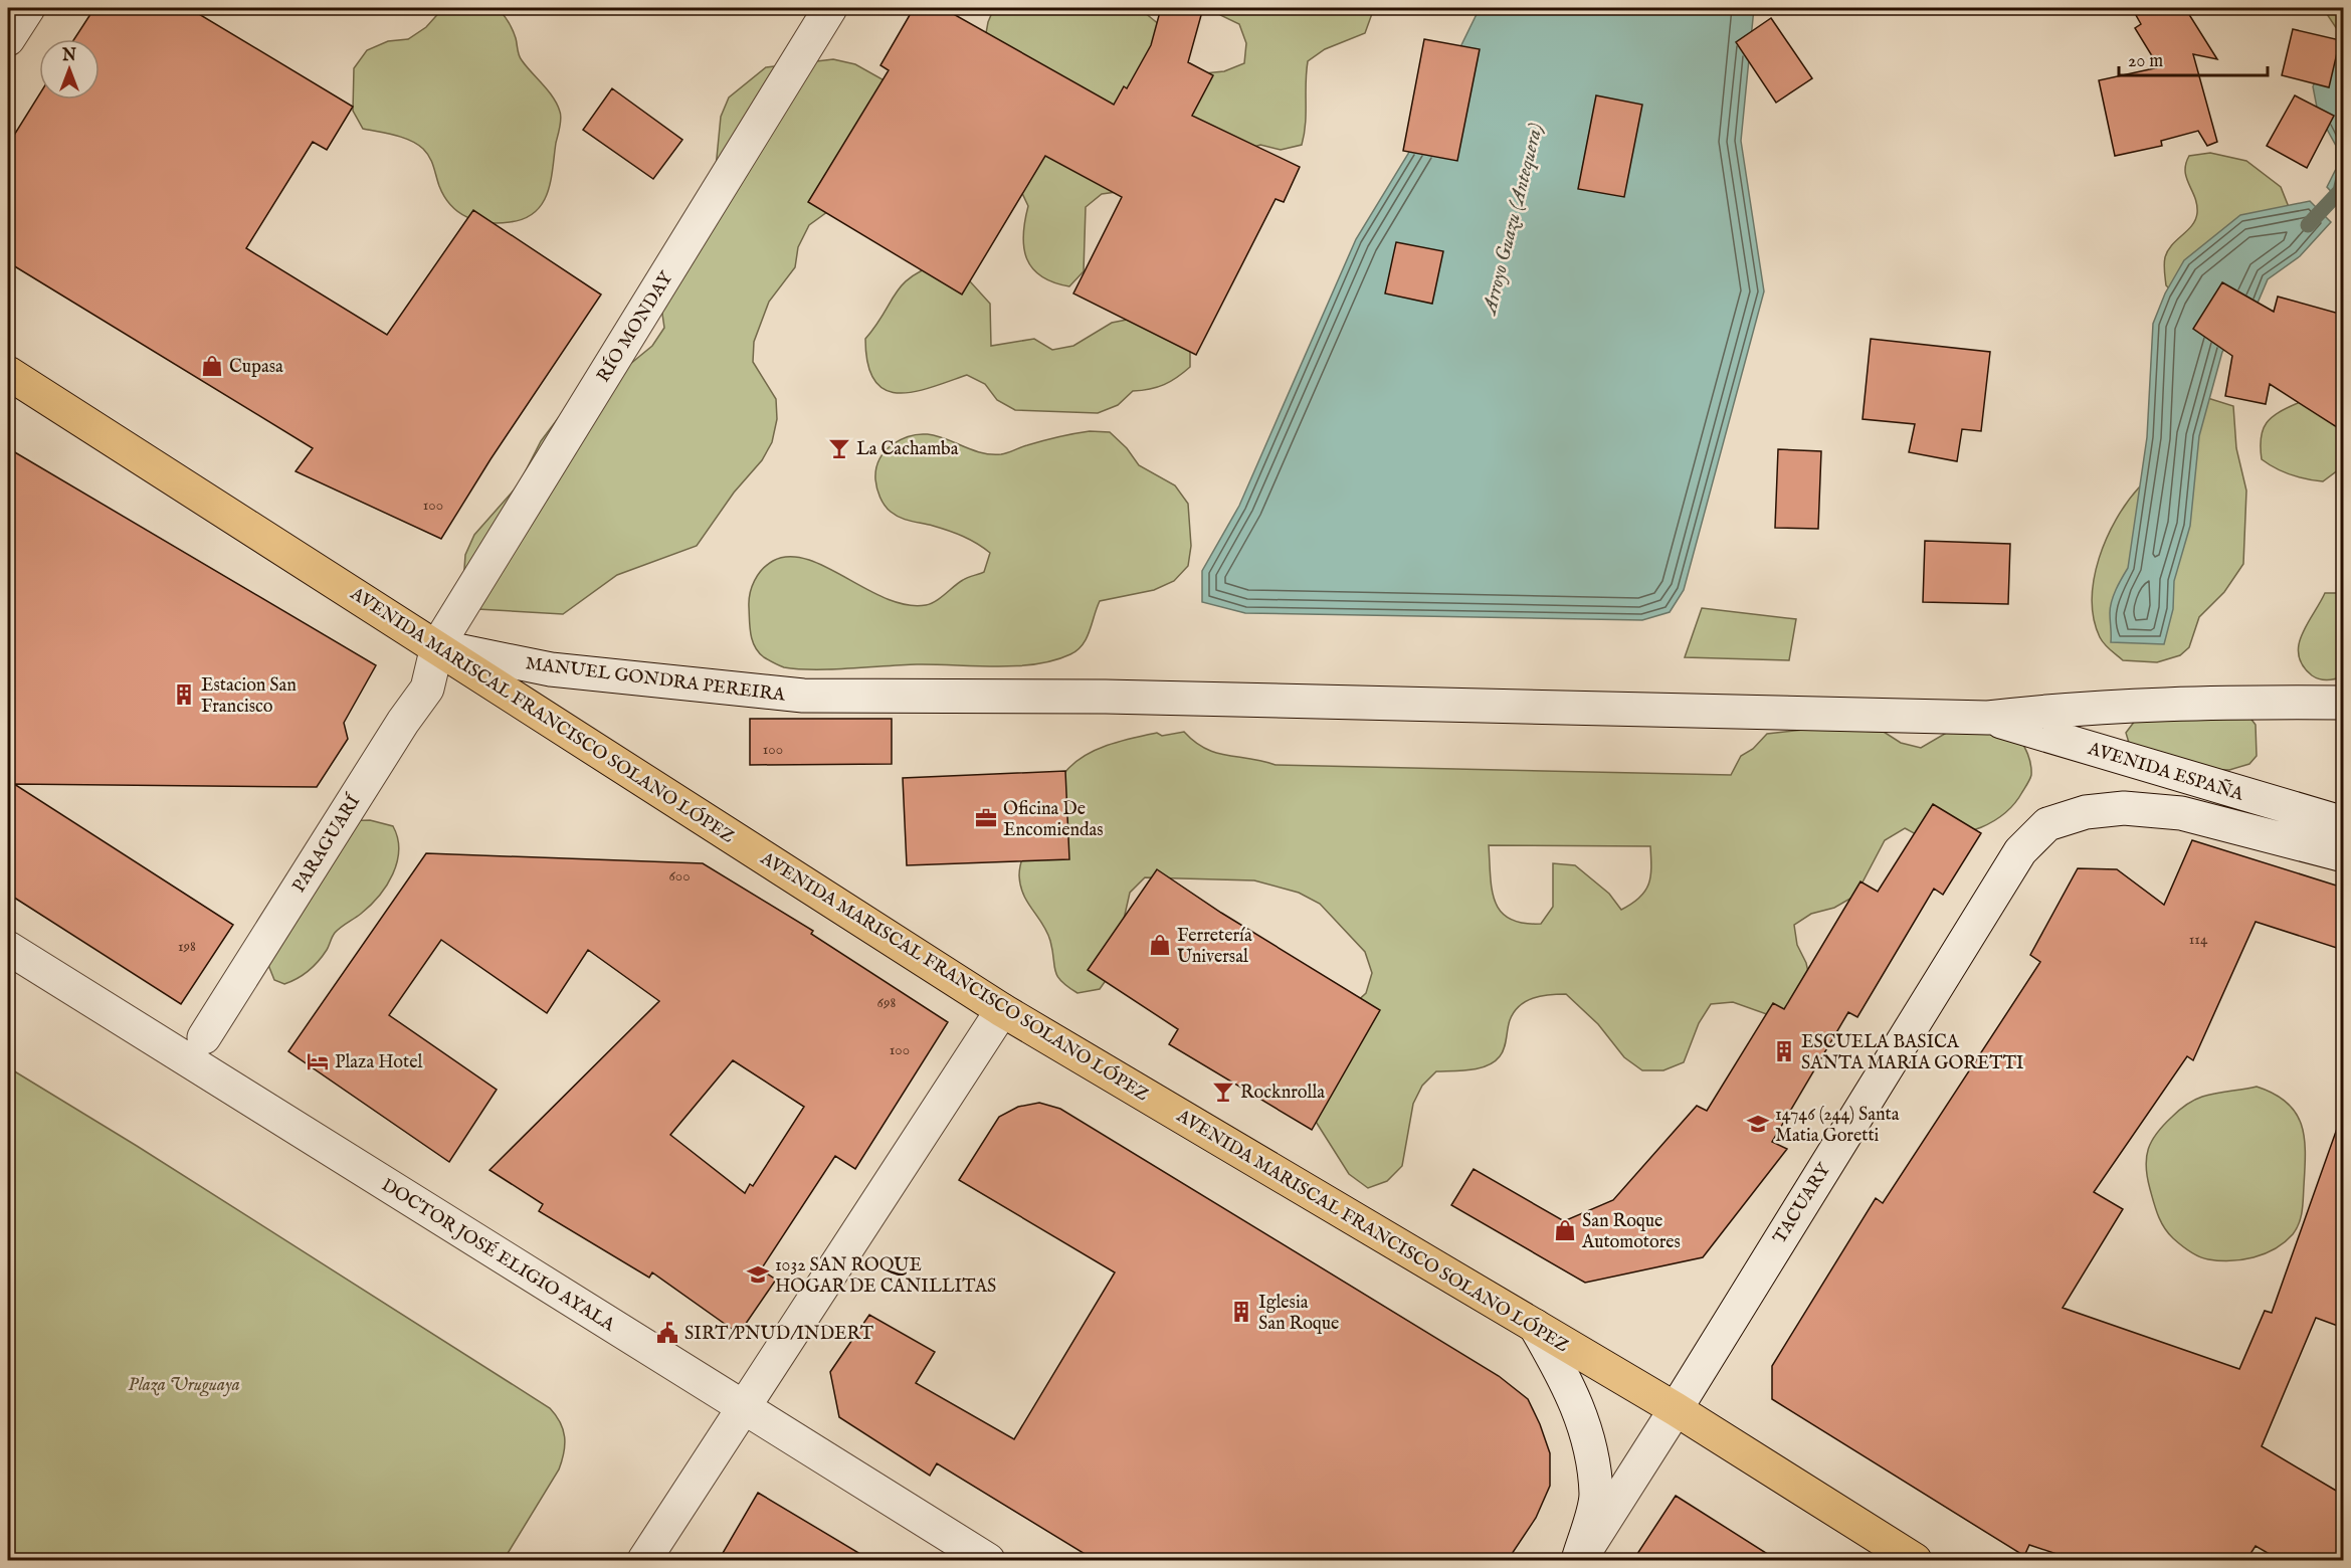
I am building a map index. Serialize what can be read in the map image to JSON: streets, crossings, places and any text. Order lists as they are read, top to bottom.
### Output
{
  "streets": {
    "highway": ["AVENIDA MARISCAL FRANCISCO SOLANO LÓPEZ"],
    "street": [
      "RÍO MONDAY",
      "MANUEL GONDRA PEREIRA",
      "AVENIDA ESPAÑA",
      "PARAGUARÍ",
      "TACUARY",
      "DOCTOR JOSÉ ELIGIO AYALA"
    ]
  },
  "crossings": [
    ["RÍO MONDAY", "MANUEL GONDRA PEREIRA"],
    ["RÍO MONDAY", "AVENIDA MARISCAL FRANCISCO SOLANO LÓPEZ"],
    ["RÍO MONDAY", "PARAGUARÍ"],
    ["MANUEL GONDRA PEREIRA", "AVENIDA MARISCAL FRANCISCO SOLANO LÓPEZ"],
    ["MANUEL GONDRA PEREIRA", "AVENIDA ESPAÑA"],
    ["MANUEL GONDRA PEREIRA", "PARAGUARÍ"],
    ["AVENIDA MARISCAL FRANCISCO SOLANO LÓPEZ", "PARAGUARÍ"],
    ["AVENIDA MARISCAL FRANCISCO SOLANO LÓPEZ", "TACUARY"]
  ],
  "water": ["Arroyo Guazu (Antequera)"],
  "parks": ["Plaza Uruguaya"],
  "places": {
    "shop": ["Cupasa", "Ferretería Universal", "San Roque Automotores"],
    "bar": ["La Cachamba", "Rocknrolla"],
    "building": ["Estacion San Francisco", "ESCUELA BASICA SANTA MARIA GORETTI", "Iglesia San Roque"],
    "office": ["Oficina De Encomiendas"],
    "hotel": ["Plaza Hotel"],
    "school or university": ["14746 (244) Santa Matia Goretti", "1032 SAN ROQUE HOGAR DE CANILLITAS"],
    "public building": ["SIRT/PNUD/INDERT"]
  },
  "house_numbers": [
    "100",
    "100",
    "600",
    "114",
    "198",
    "698",
    "100"
  ],
  "scale_bar": "20 m",
  "north": "top"
}
